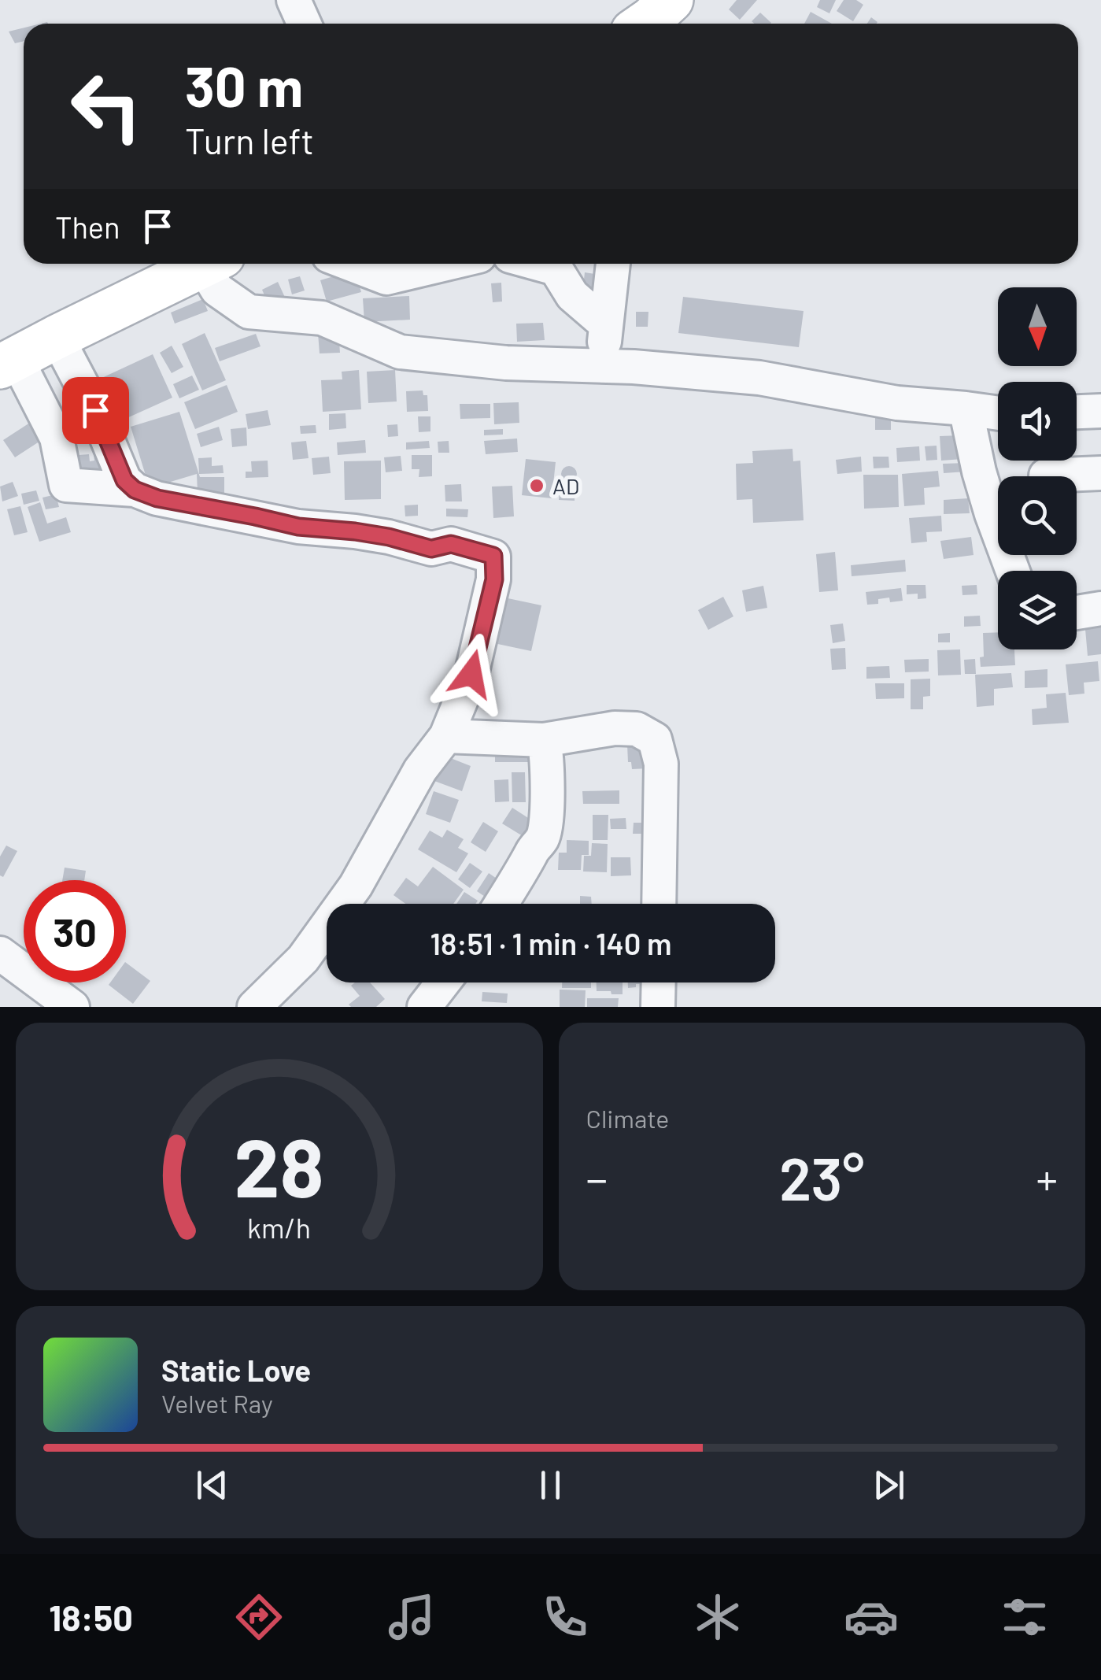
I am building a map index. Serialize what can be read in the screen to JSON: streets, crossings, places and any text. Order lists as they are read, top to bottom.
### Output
{
  "places": ["AD"],
  "north": "bottom",
  "page": {
    "turn": ["30 m", "Turn left"],
    "then": "Then",
    "limit": "30",
    "trip": "18:51 · 1 min · 140 m",
    "tile": "Climate",
    "heat": ["−", "23°", "+"],
    "song": ["Static Love", "Velvet Ray"],
    "tabs": "18:50",
    "gauge": ["28", "km/h"]
  }
}
